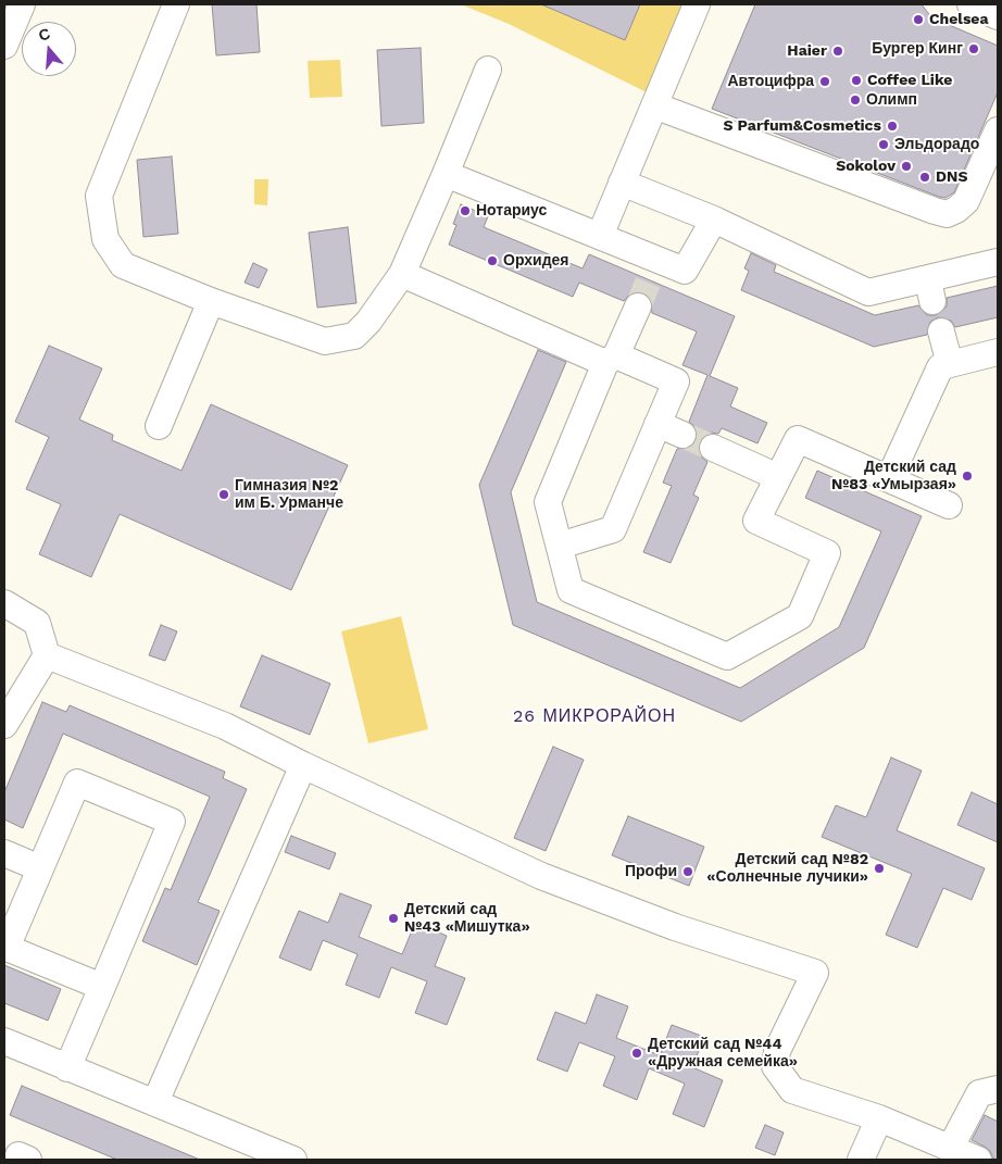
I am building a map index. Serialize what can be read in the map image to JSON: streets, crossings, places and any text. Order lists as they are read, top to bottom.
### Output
{
  "districts": ["26 МИКРОРАЙОН"],
  "places": [
    "Chelsea",
    "Бургер Кинг",
    "Haier",
    "Coffee Like",
    "Автоцифра",
    "Олимп",
    "S Parfum&Cosmetics",
    "Эльдорадо",
    "Sokolov",
    "DNS",
    "Нотариус",
    "Орхидея",
    "Детский сад №83 «Умырзая»",
    "Гимназия №2 им Б. Урманче",
    "Детский сад №82 «Солнечные лучики»",
    "Профи",
    "Детский сад №43 «Мишутка»",
    "Детский сад №44 «Дружная семейка»"
  ],
  "north": "top"
}
